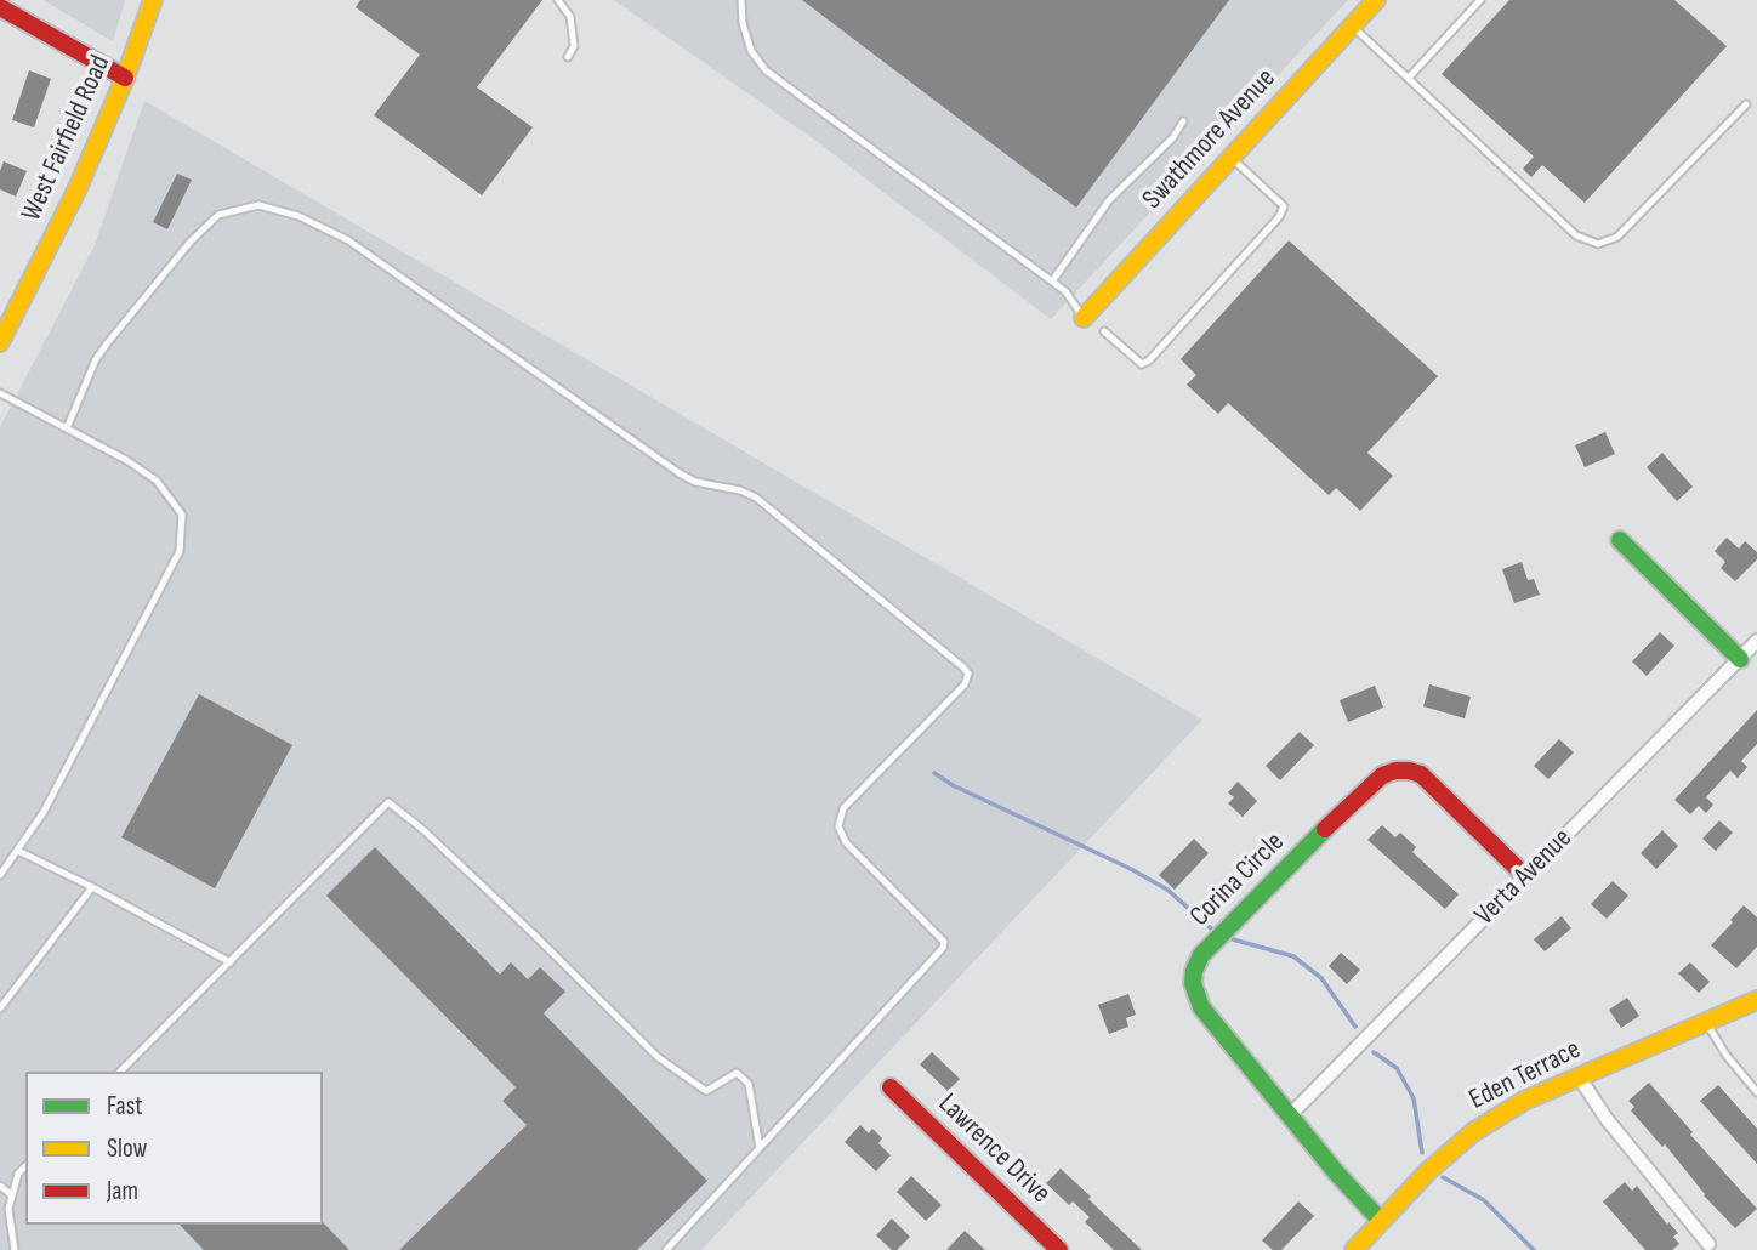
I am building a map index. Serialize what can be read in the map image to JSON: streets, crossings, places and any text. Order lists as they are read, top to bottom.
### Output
{
  "streets": {
    "street": [
      "West Fairfield Road",
      "Swathmore Avenue",
      "Verta Avenue",
      "Corina Circle",
      "Eden Terrace",
      "Lawrence Drive"
    ]
  },
  "crossings": [
    ["Verta Avenue", "Corina Circle"],
    ["Corina Circle", "Eden Terrace"]
  ],
  "legend": ["Fast", "Slow", "Jam"]
}
